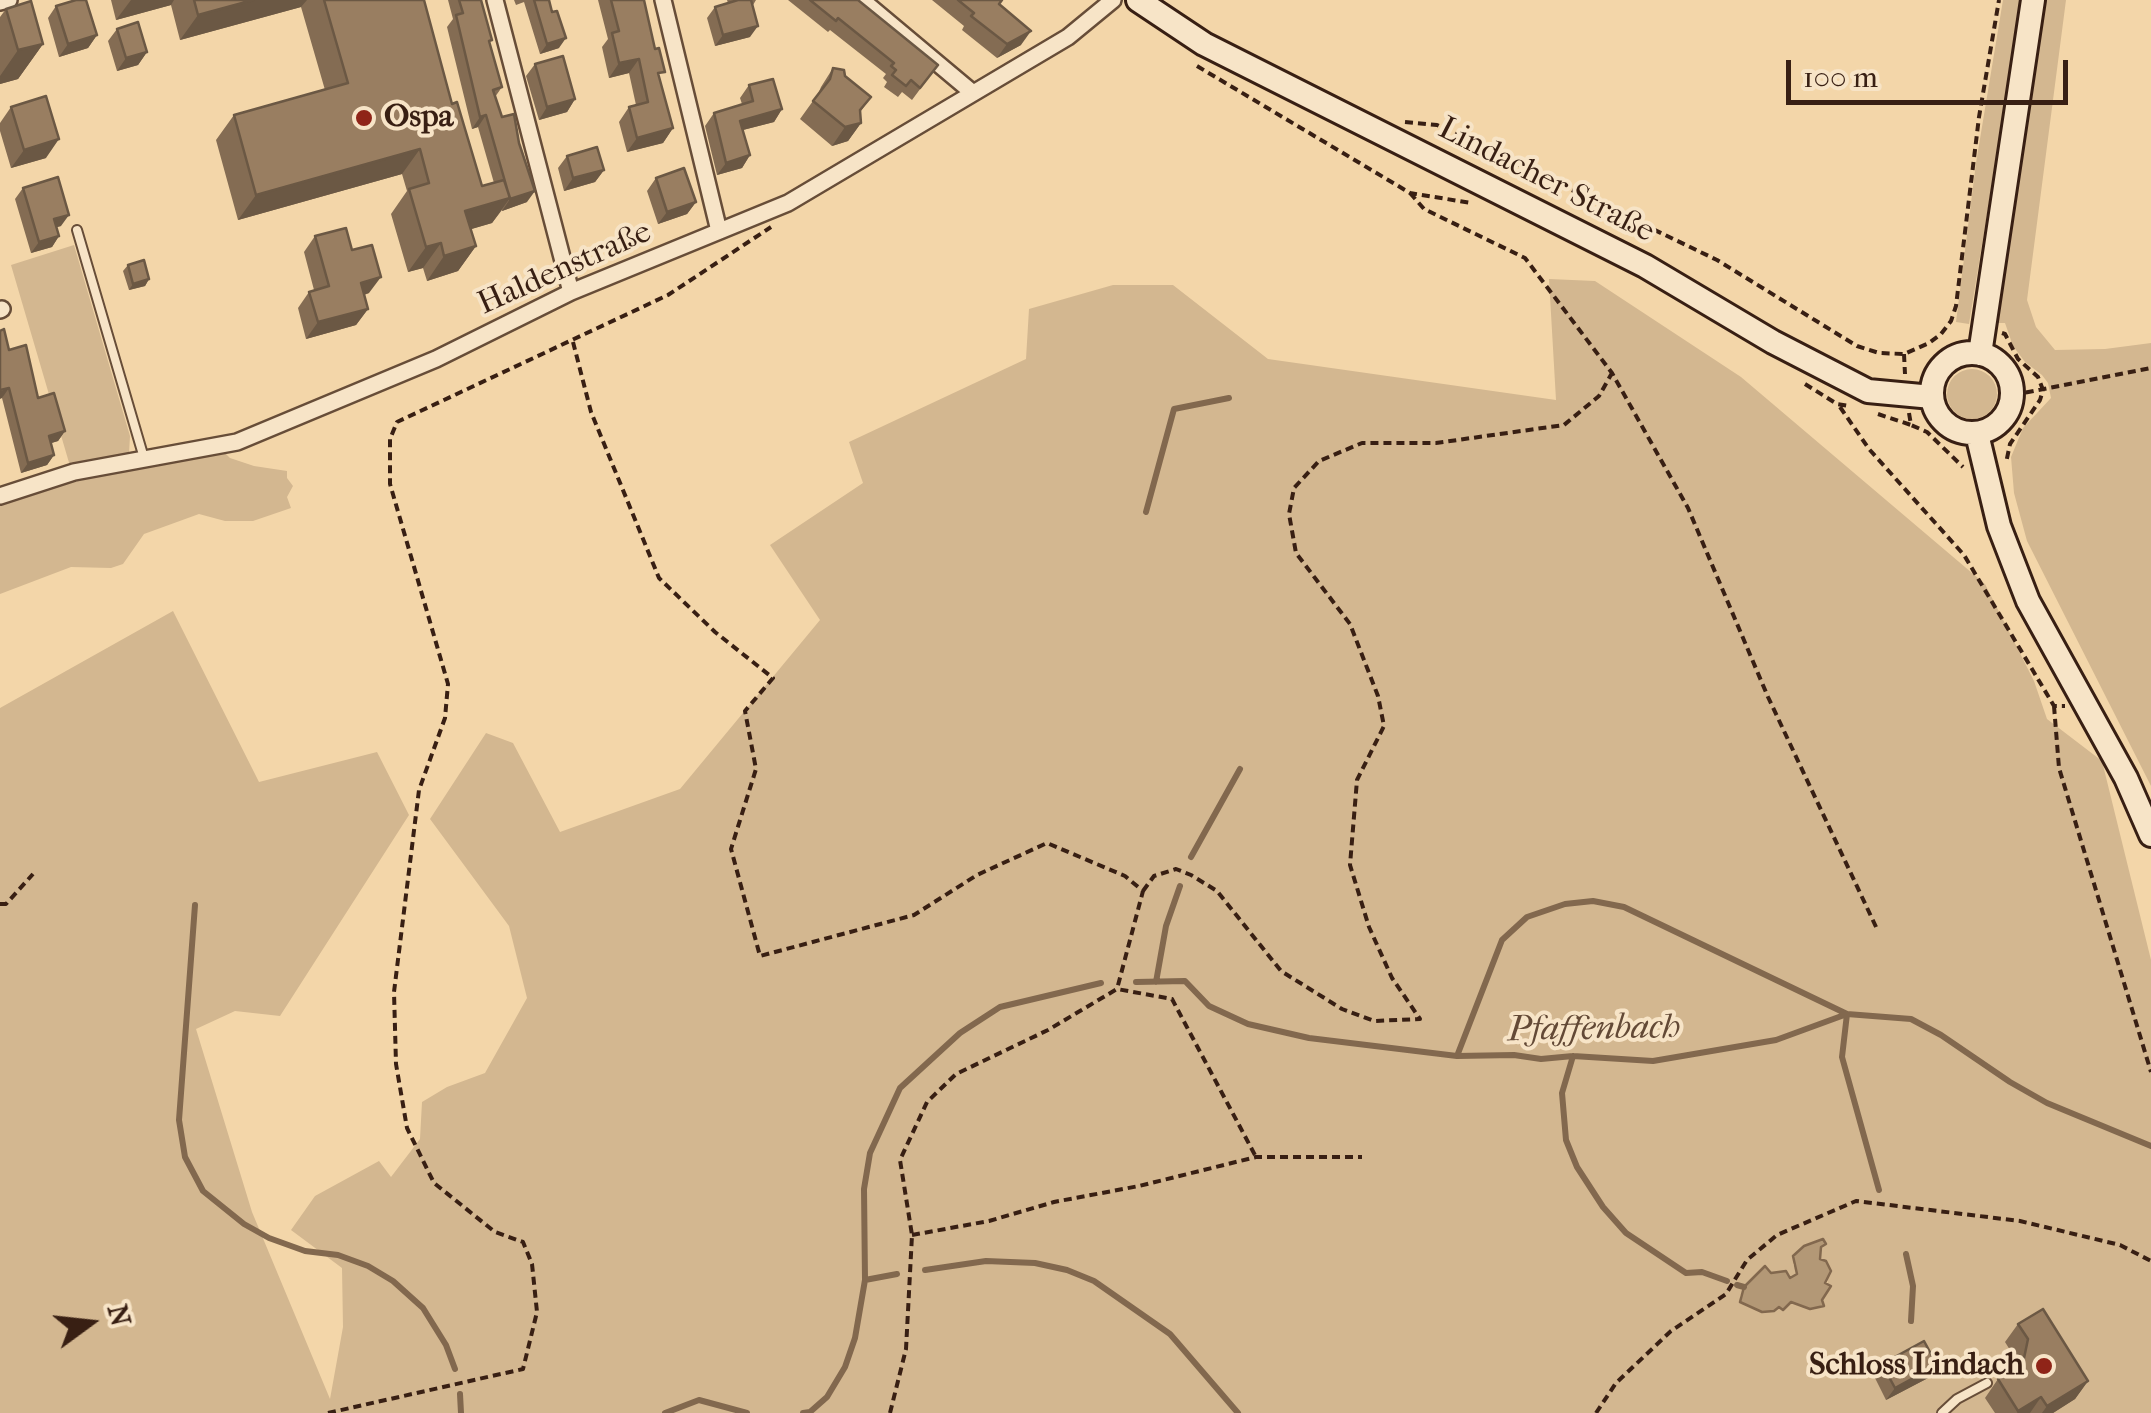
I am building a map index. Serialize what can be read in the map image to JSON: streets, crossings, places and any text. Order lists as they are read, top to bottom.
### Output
{
  "streets": {
    "main road": ["Lindacher Straße"],
    "street": ["Haldenstraße"]
  },
  "water": ["Pfaffenbach"],
  "places": ["Ospa", "Schloss Lindach"],
  "scale_bar": "100 m",
  "north": "right"
}
